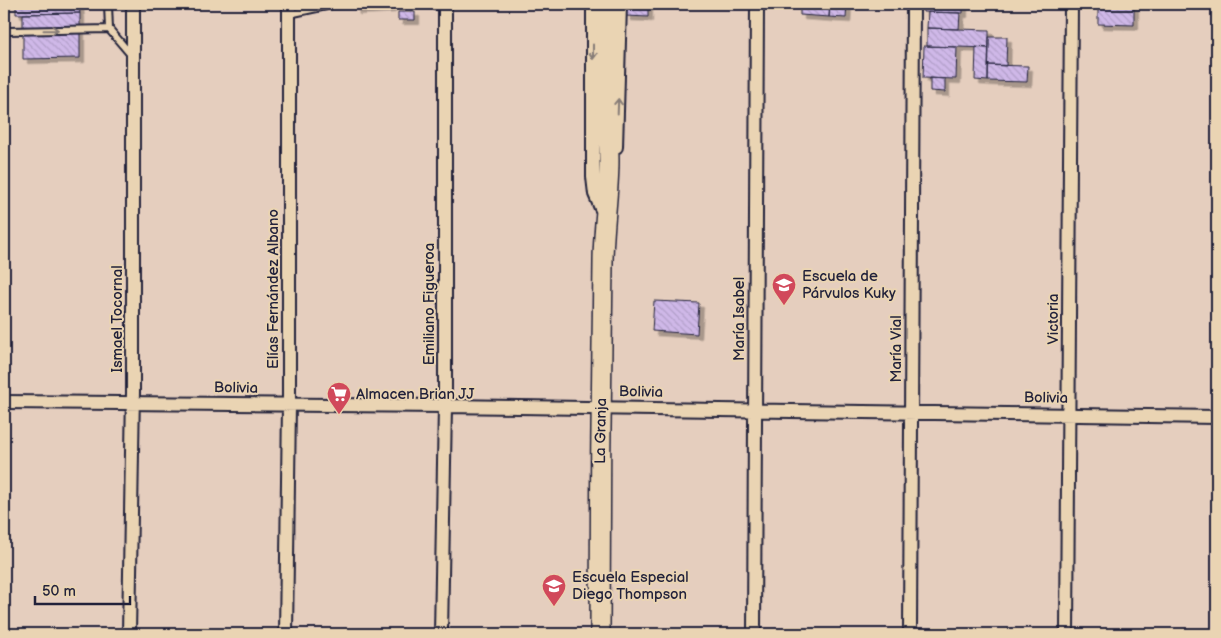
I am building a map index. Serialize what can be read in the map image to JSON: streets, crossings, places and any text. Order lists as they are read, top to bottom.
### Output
{
  "streets": {
    "main road": ["La Granja"],
    "street": [
      "Elías Fernández Albano",
      "Emiliano Figueroa",
      "Ismael Tocornal",
      "María Isabel",
      "Victoria",
      "María Vial",
      "Bolivia"
    ]
  },
  "crossings": [
    ["Elías Fernández Albano", "Bolivia"],
    ["Emiliano Figueroa", "Bolivia"],
    ["Ismael Tocornal", "Bolivia"],
    ["María Isabel", "Bolivia"],
    ["Victoria", "Bolivia"],
    ["María Vial", "Bolivia"],
    ["Bolivia", "La Granja"]
  ],
  "places": {
    "school or university": ["Escuela de Párvulos Kuky", "Escuela Especial Diego Thompson"],
    "supermarket": ["Almacen Brian JJ"]
  },
  "scale_bar": "50 m"
}
